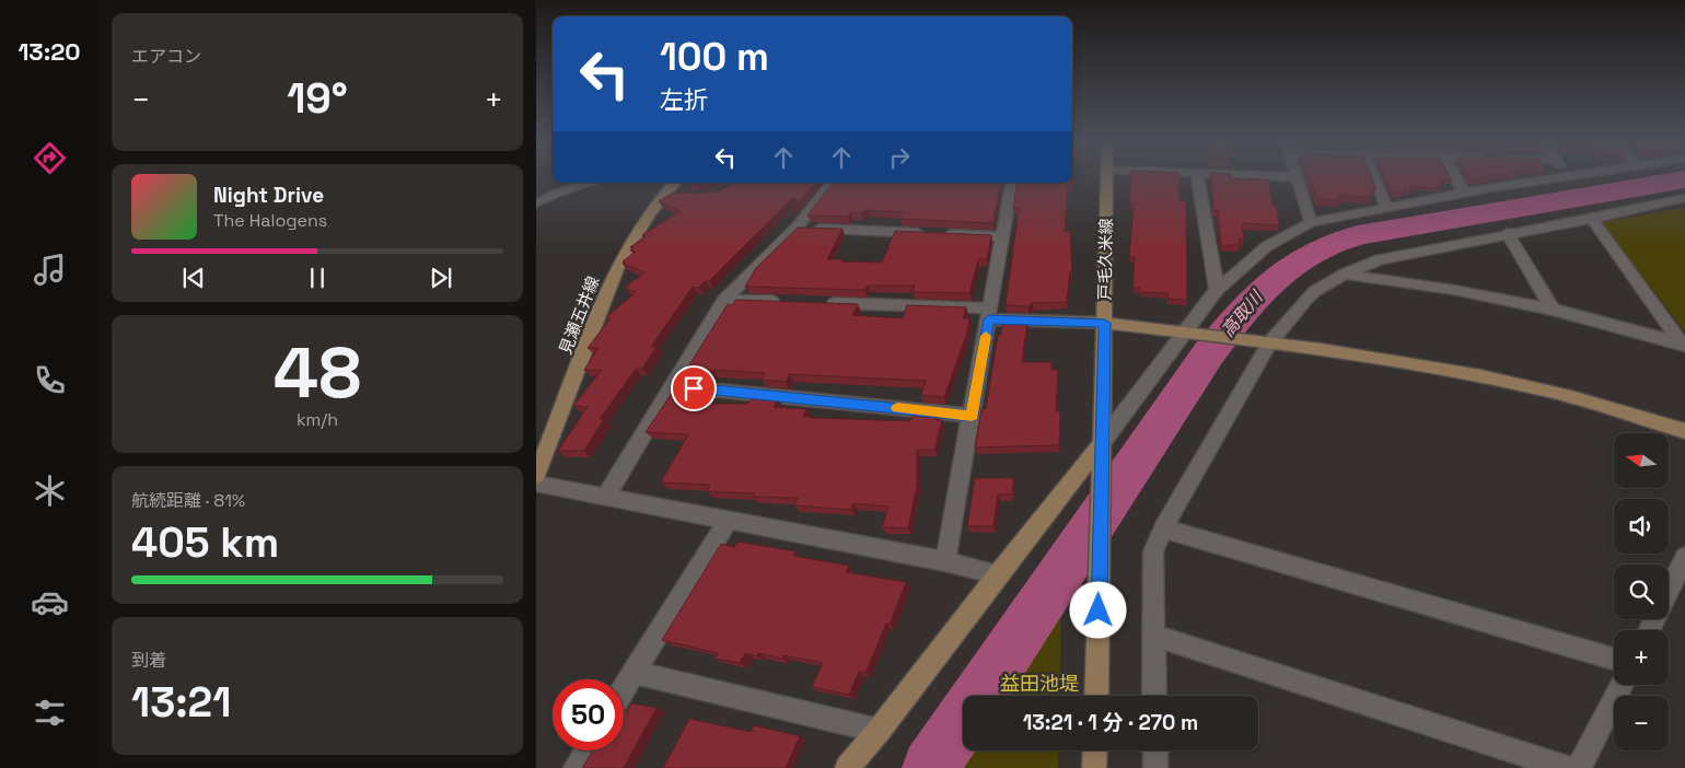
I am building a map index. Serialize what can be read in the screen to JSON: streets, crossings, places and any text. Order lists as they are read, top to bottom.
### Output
{
  "streets": {
    "main road": ["戸毛久米線", "見瀬五井線"]
  },
  "water": ["高取川"],
  "parks": ["益田池堤"],
  "north": "left",
  "page": {
    "tabs": "13:20",
    "tile": [
      "エアコン",
      ["48", "km/h"],
      ["航続距離 · 81%", "405 km"],
      ["到着", "13:21"]
    ],
    "turn": ["100 m", "左折"],
    "heat": ["−", "19°", "+"],
    "song": ["Night Drive", "The Halogens"],
    "map_buttons": ["+", "−"],
    "limit": "50",
    "trip": "13:21 · 1 分 · 270 m"
  }
}
